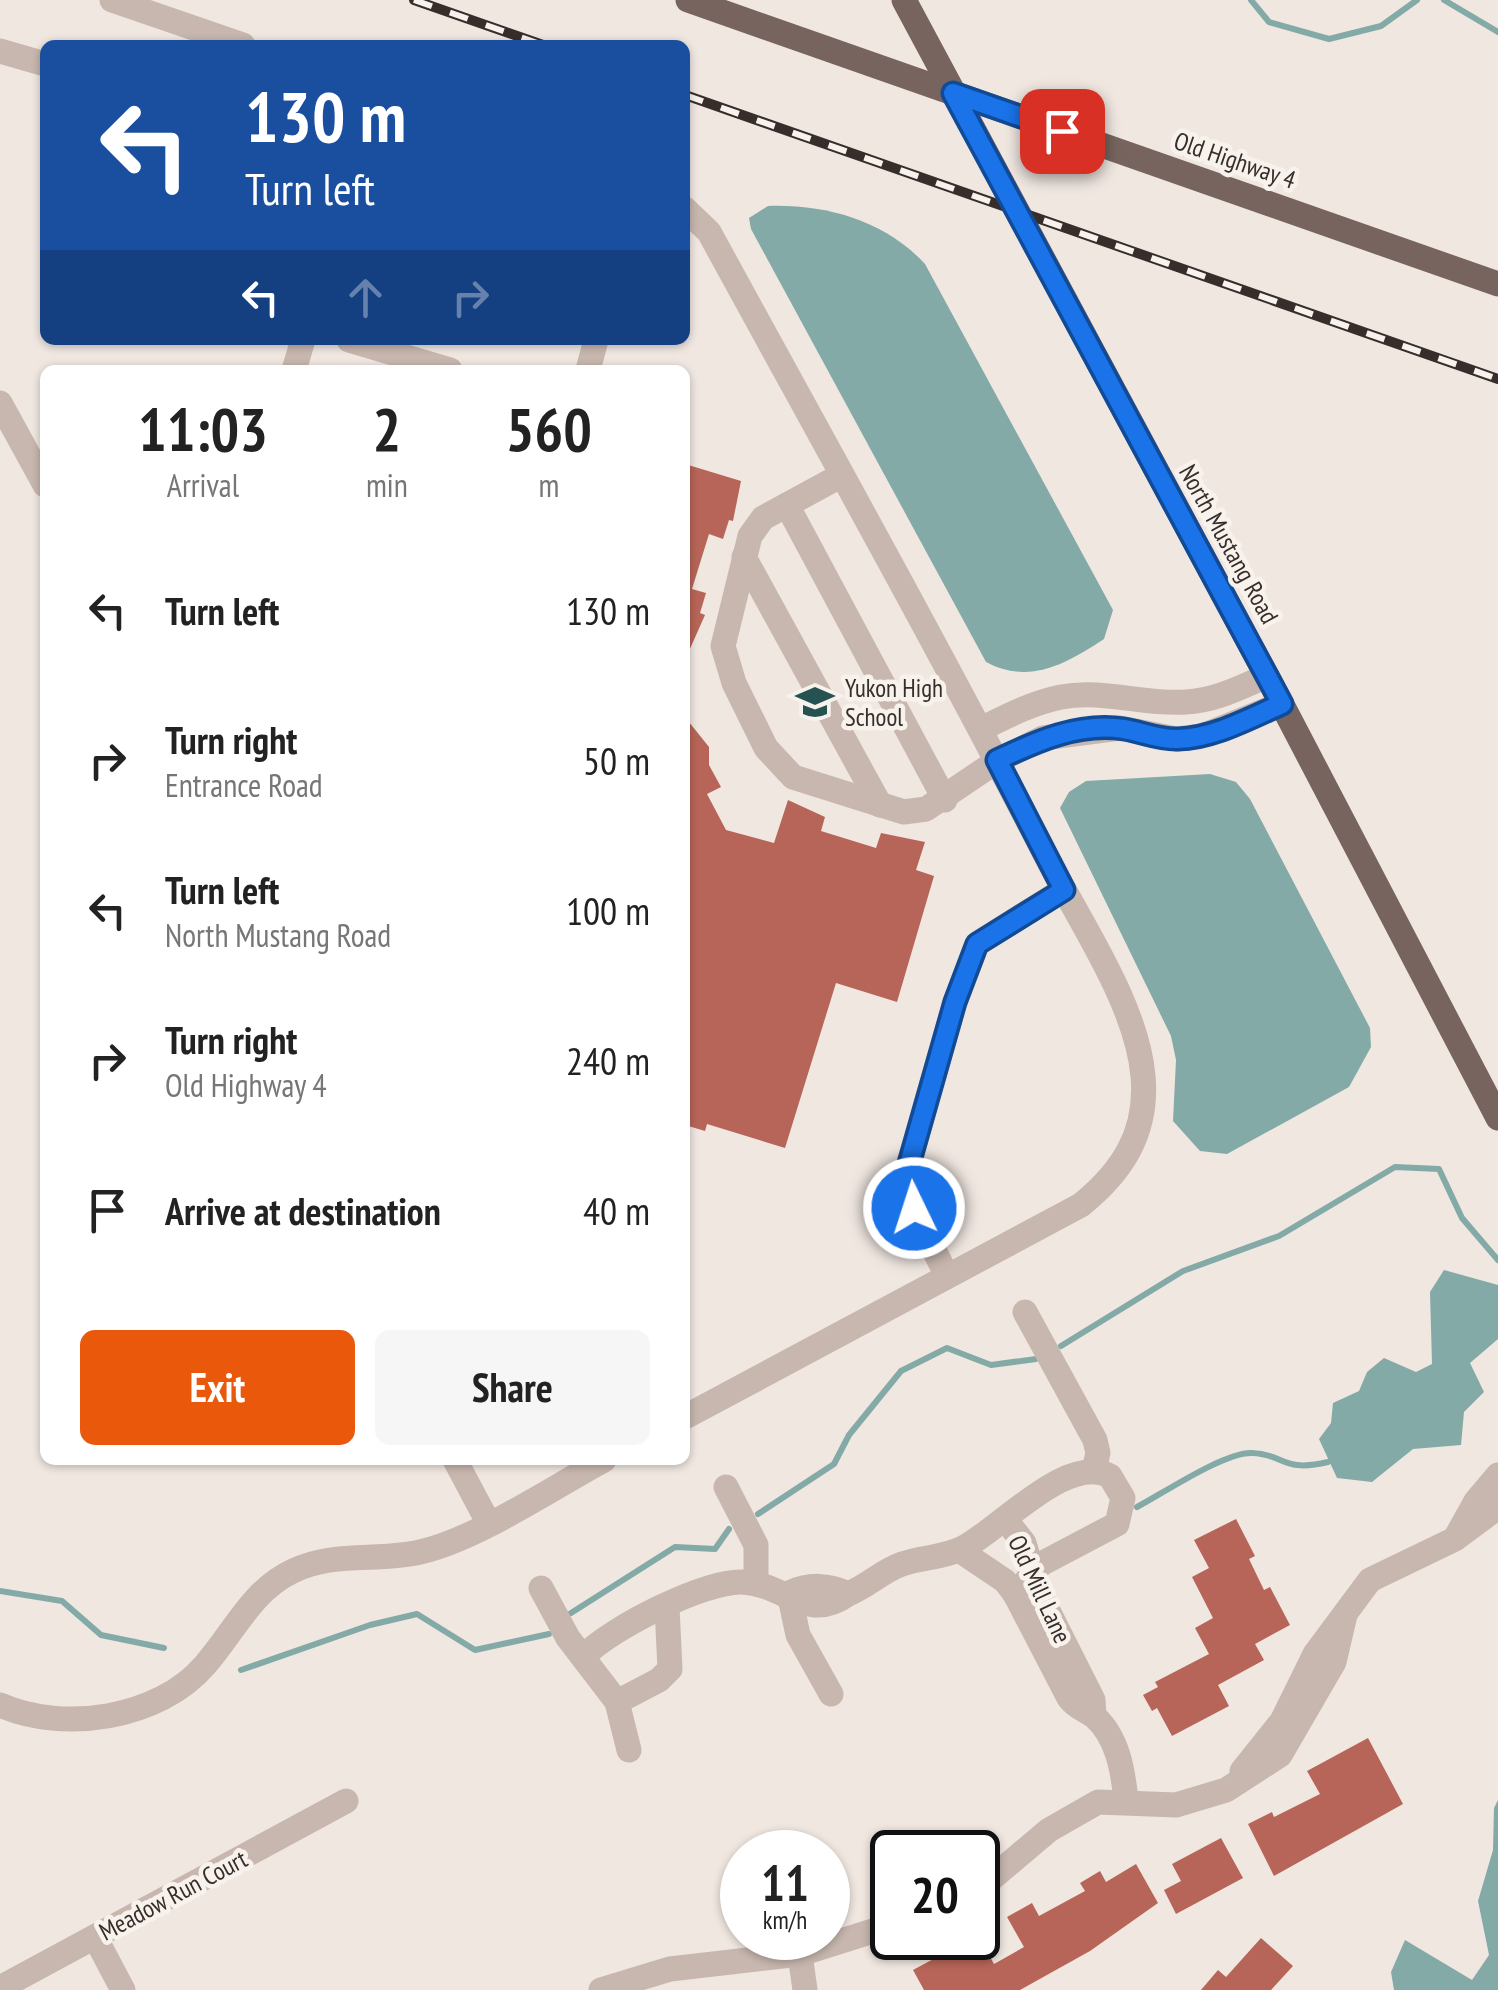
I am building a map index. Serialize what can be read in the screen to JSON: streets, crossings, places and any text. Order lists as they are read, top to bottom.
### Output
{
  "streets": {
    "main road": ["Old Highway 4", "North Mustang Road"],
    "street": ["Old Mill Lane", "Meadow Run Court"]
  },
  "crossings": [
    ["Old Highway 4", "North Mustang Road"]
  ],
  "places": {
    "school or university": ["Yukon High School"]
  },
  "page": {
    "turn": ["130 m", "Turn left"],
    "eta": [
      "11:03",
      "Arrival",
      "2",
      "min",
      "560",
      "m"
    ],
    "list": [
      {
        "name": "Turn left",
        "value": "130 m"
      },
      {
        "name": "Turn right",
        "note": "Entrance Road",
        "value": "50 m"
      },
      {
        "name": "Turn left",
        "note": "North Mustang Road",
        "value": "100 m"
      },
      {
        "name": "Turn right",
        "note": "Old Highway 4",
        "value": "240 m"
      },
      {
        "name": "Arrive at destination",
        "value": "40 m"
      }
    ],
    "buttons": ["Exit", "Share"],
    "speed": "11 km/h",
    "limit": "20"
  }
}
